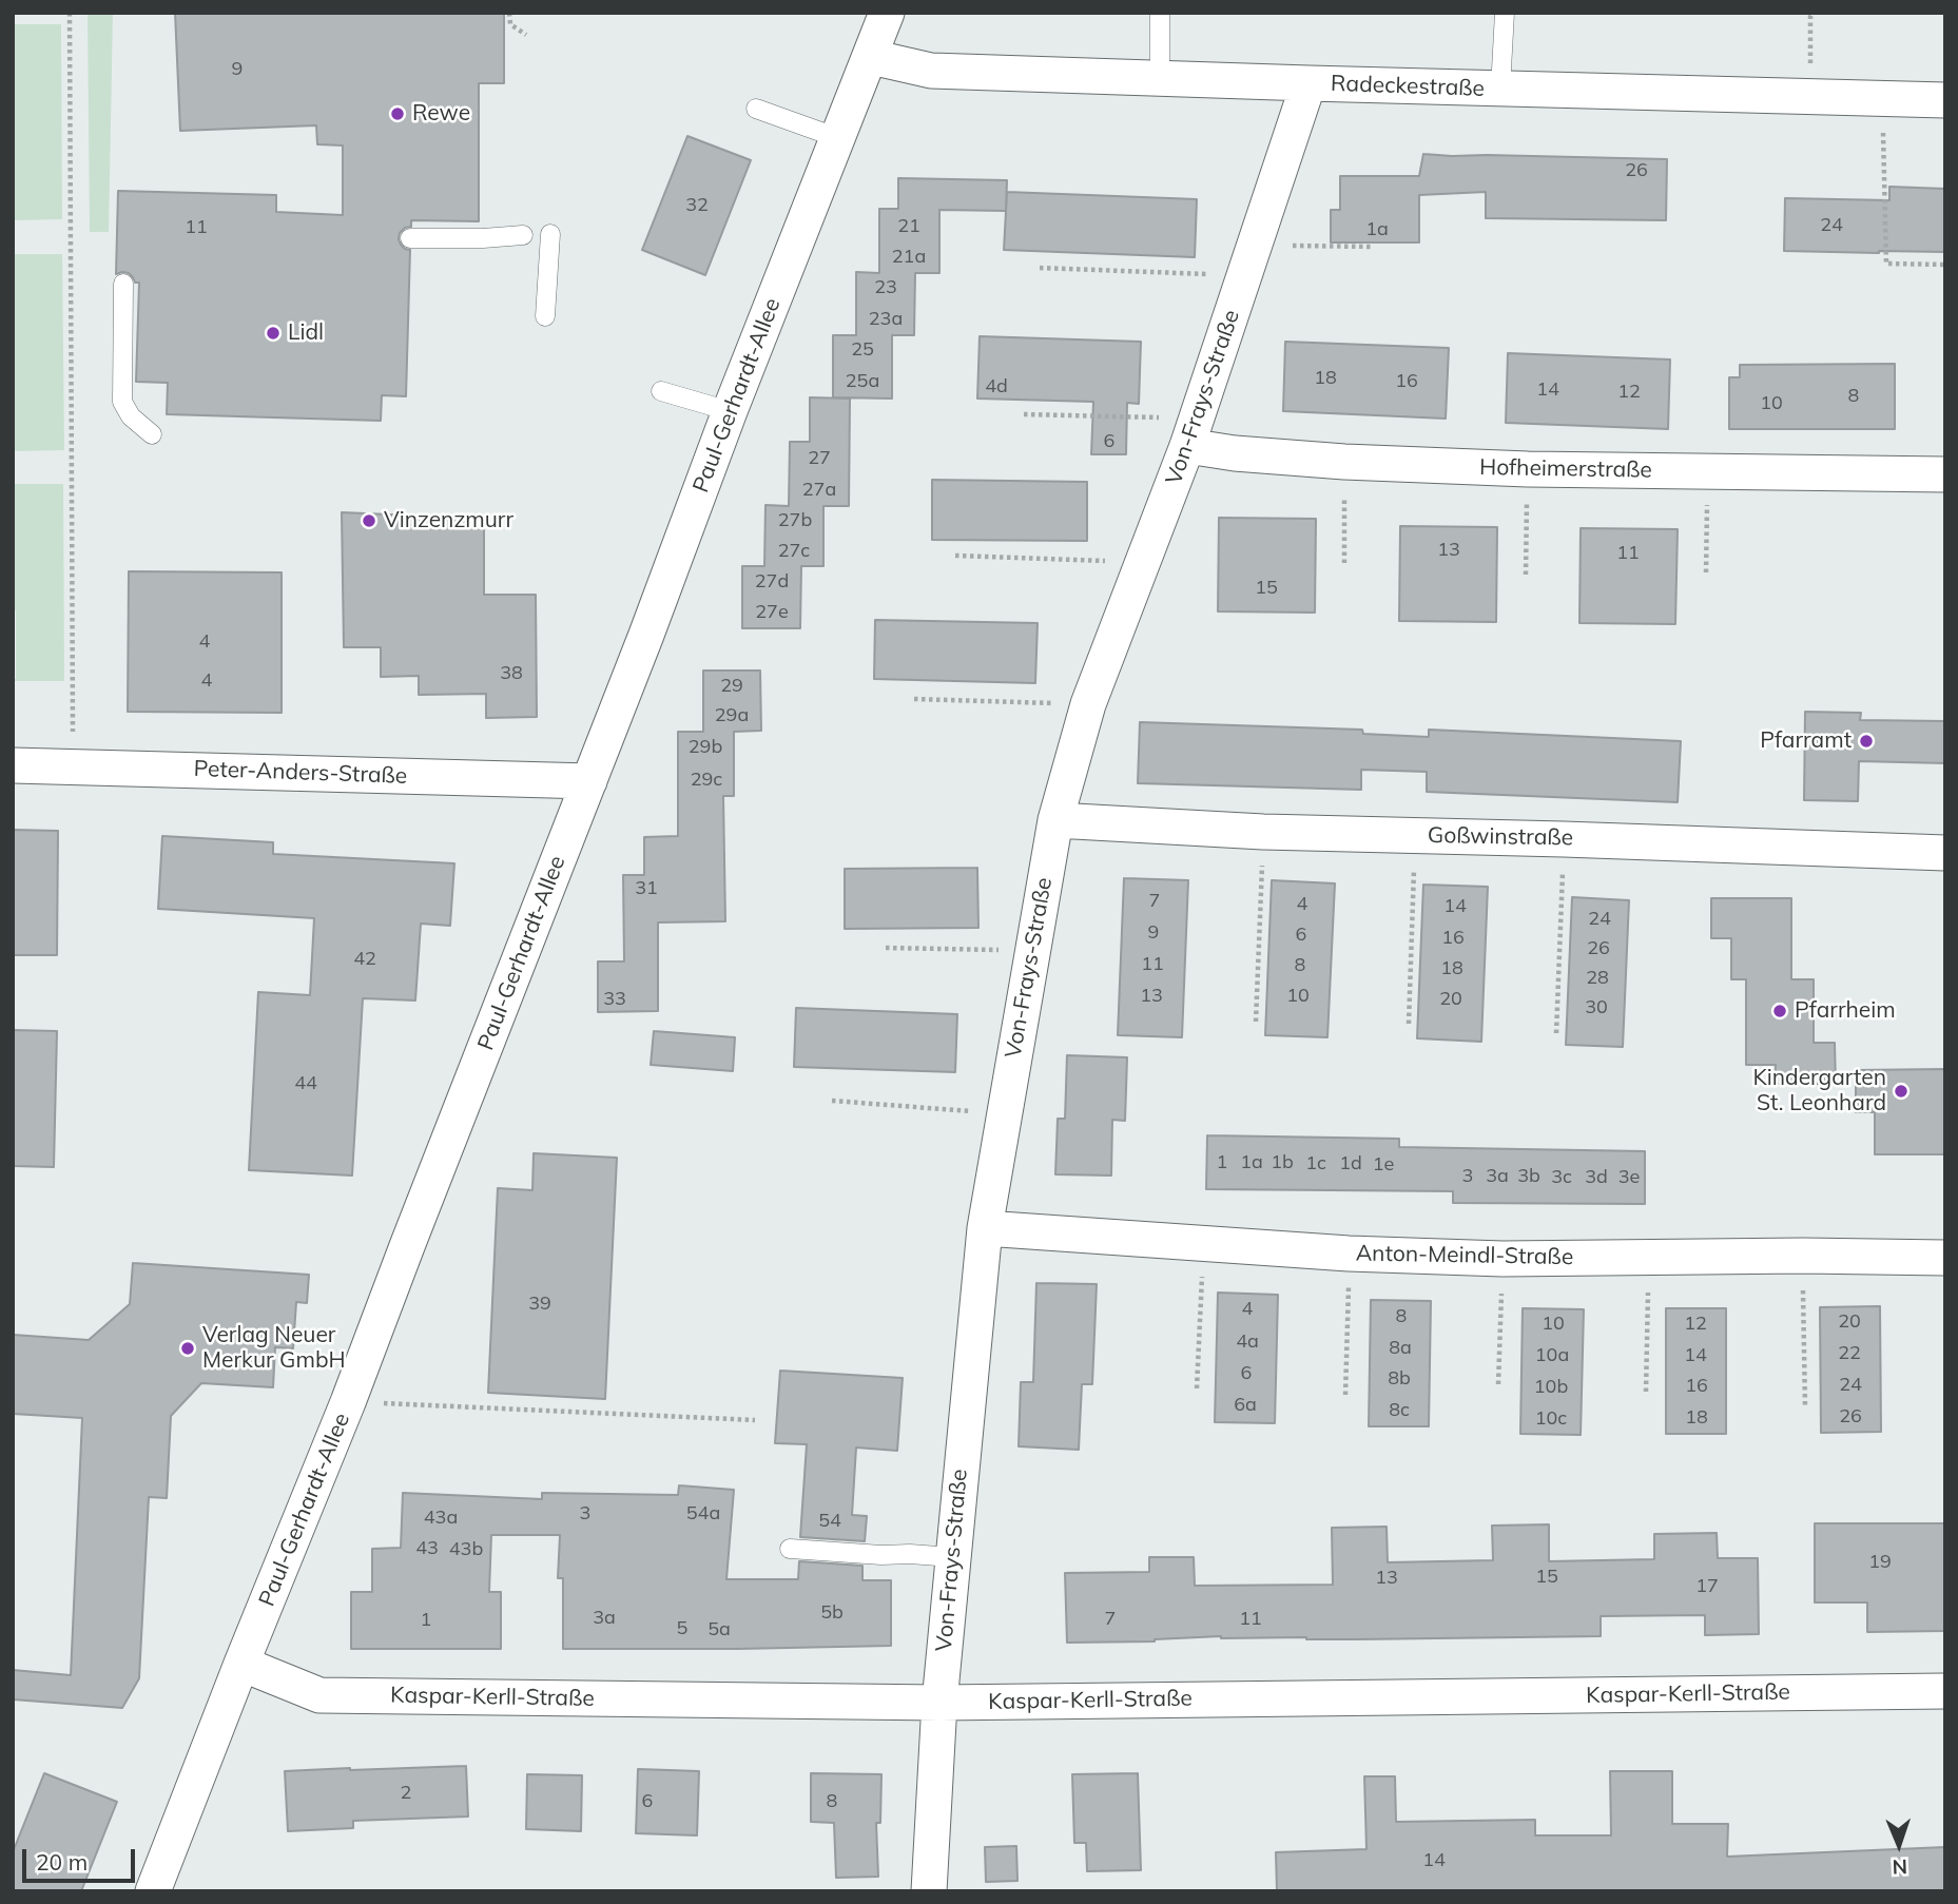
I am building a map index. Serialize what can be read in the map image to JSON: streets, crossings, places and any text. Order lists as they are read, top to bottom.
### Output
{
  "streets": {
    "street": [
      "Radeckestraße",
      "Paul-Gerhardt-Allee",
      "Von-Frays-Straße",
      "Hofheimerstraße",
      "Peter-Anders-Straße",
      "Goßwinstraße",
      "Anton-Meindl-Straße",
      "Kaspar-Kerll-Straße"
    ]
  },
  "crossings": [
    ["Radeckestraße", "Paul-Gerhardt-Allee"],
    ["Radeckestraße", "Von-Frays-Straße"],
    ["Paul-Gerhardt-Allee", "Peter-Anders-Straße"],
    ["Paul-Gerhardt-Allee", "Kaspar-Kerll-Straße"],
    ["Von-Frays-Straße", "Hofheimerstraße"],
    ["Von-Frays-Straße", "Goßwinstraße"],
    ["Von-Frays-Straße", "Anton-Meindl-Straße"],
    ["Von-Frays-Straße", "Kaspar-Kerll-Straße"]
  ],
  "places": [
    "Rewe",
    "Lidl",
    "Vinzenzmurr",
    "Pfarramt",
    "Pfarrheim",
    "Kindergarten St. Leonhard",
    "Verlag Neuer Merkur GmbH"
  ],
  "house_numbers": [
    "9",
    "26",
    "32",
    "24",
    "21",
    "11",
    "1a",
    "21a",
    "23",
    "23a",
    "25",
    "18",
    "25a",
    "16",
    "4d",
    "14",
    "12",
    "8",
    "10",
    "6",
    "27",
    "27a",
    "27b",
    "13",
    "27c",
    "11",
    "27d",
    "15",
    "27e",
    "4",
    "38",
    "4",
    "29",
    "29a",
    "29b",
    "29c",
    "31",
    "7",
    "4",
    "14",
    "24",
    "9",
    "6",
    "16",
    "26",
    "42",
    "11",
    "8",
    "18",
    "28",
    "13",
    "10",
    "33",
    "20",
    "30",
    "44",
    "1",
    "1a",
    "1b",
    "1c",
    "1d",
    "1e",
    "3",
    "3a",
    "3b",
    "3c",
    "3d",
    "3e",
    "39",
    "4",
    "8",
    "20",
    "10",
    "12",
    "4a",
    "8a",
    "22",
    "10a",
    "14",
    "6",
    "8b",
    "24",
    "16",
    "10b",
    "6a",
    "8c",
    "26",
    "18",
    "10c",
    "3",
    "54a",
    "43a",
    "54",
    "43",
    "43b",
    "19",
    "15",
    "13",
    "17",
    "5b",
    "3a",
    "7",
    "11",
    "1",
    "5",
    "5a",
    "2",
    "6",
    "8",
    "14"
  ],
  "scale_bar": "20 m",
  "north": "bottom"
}
